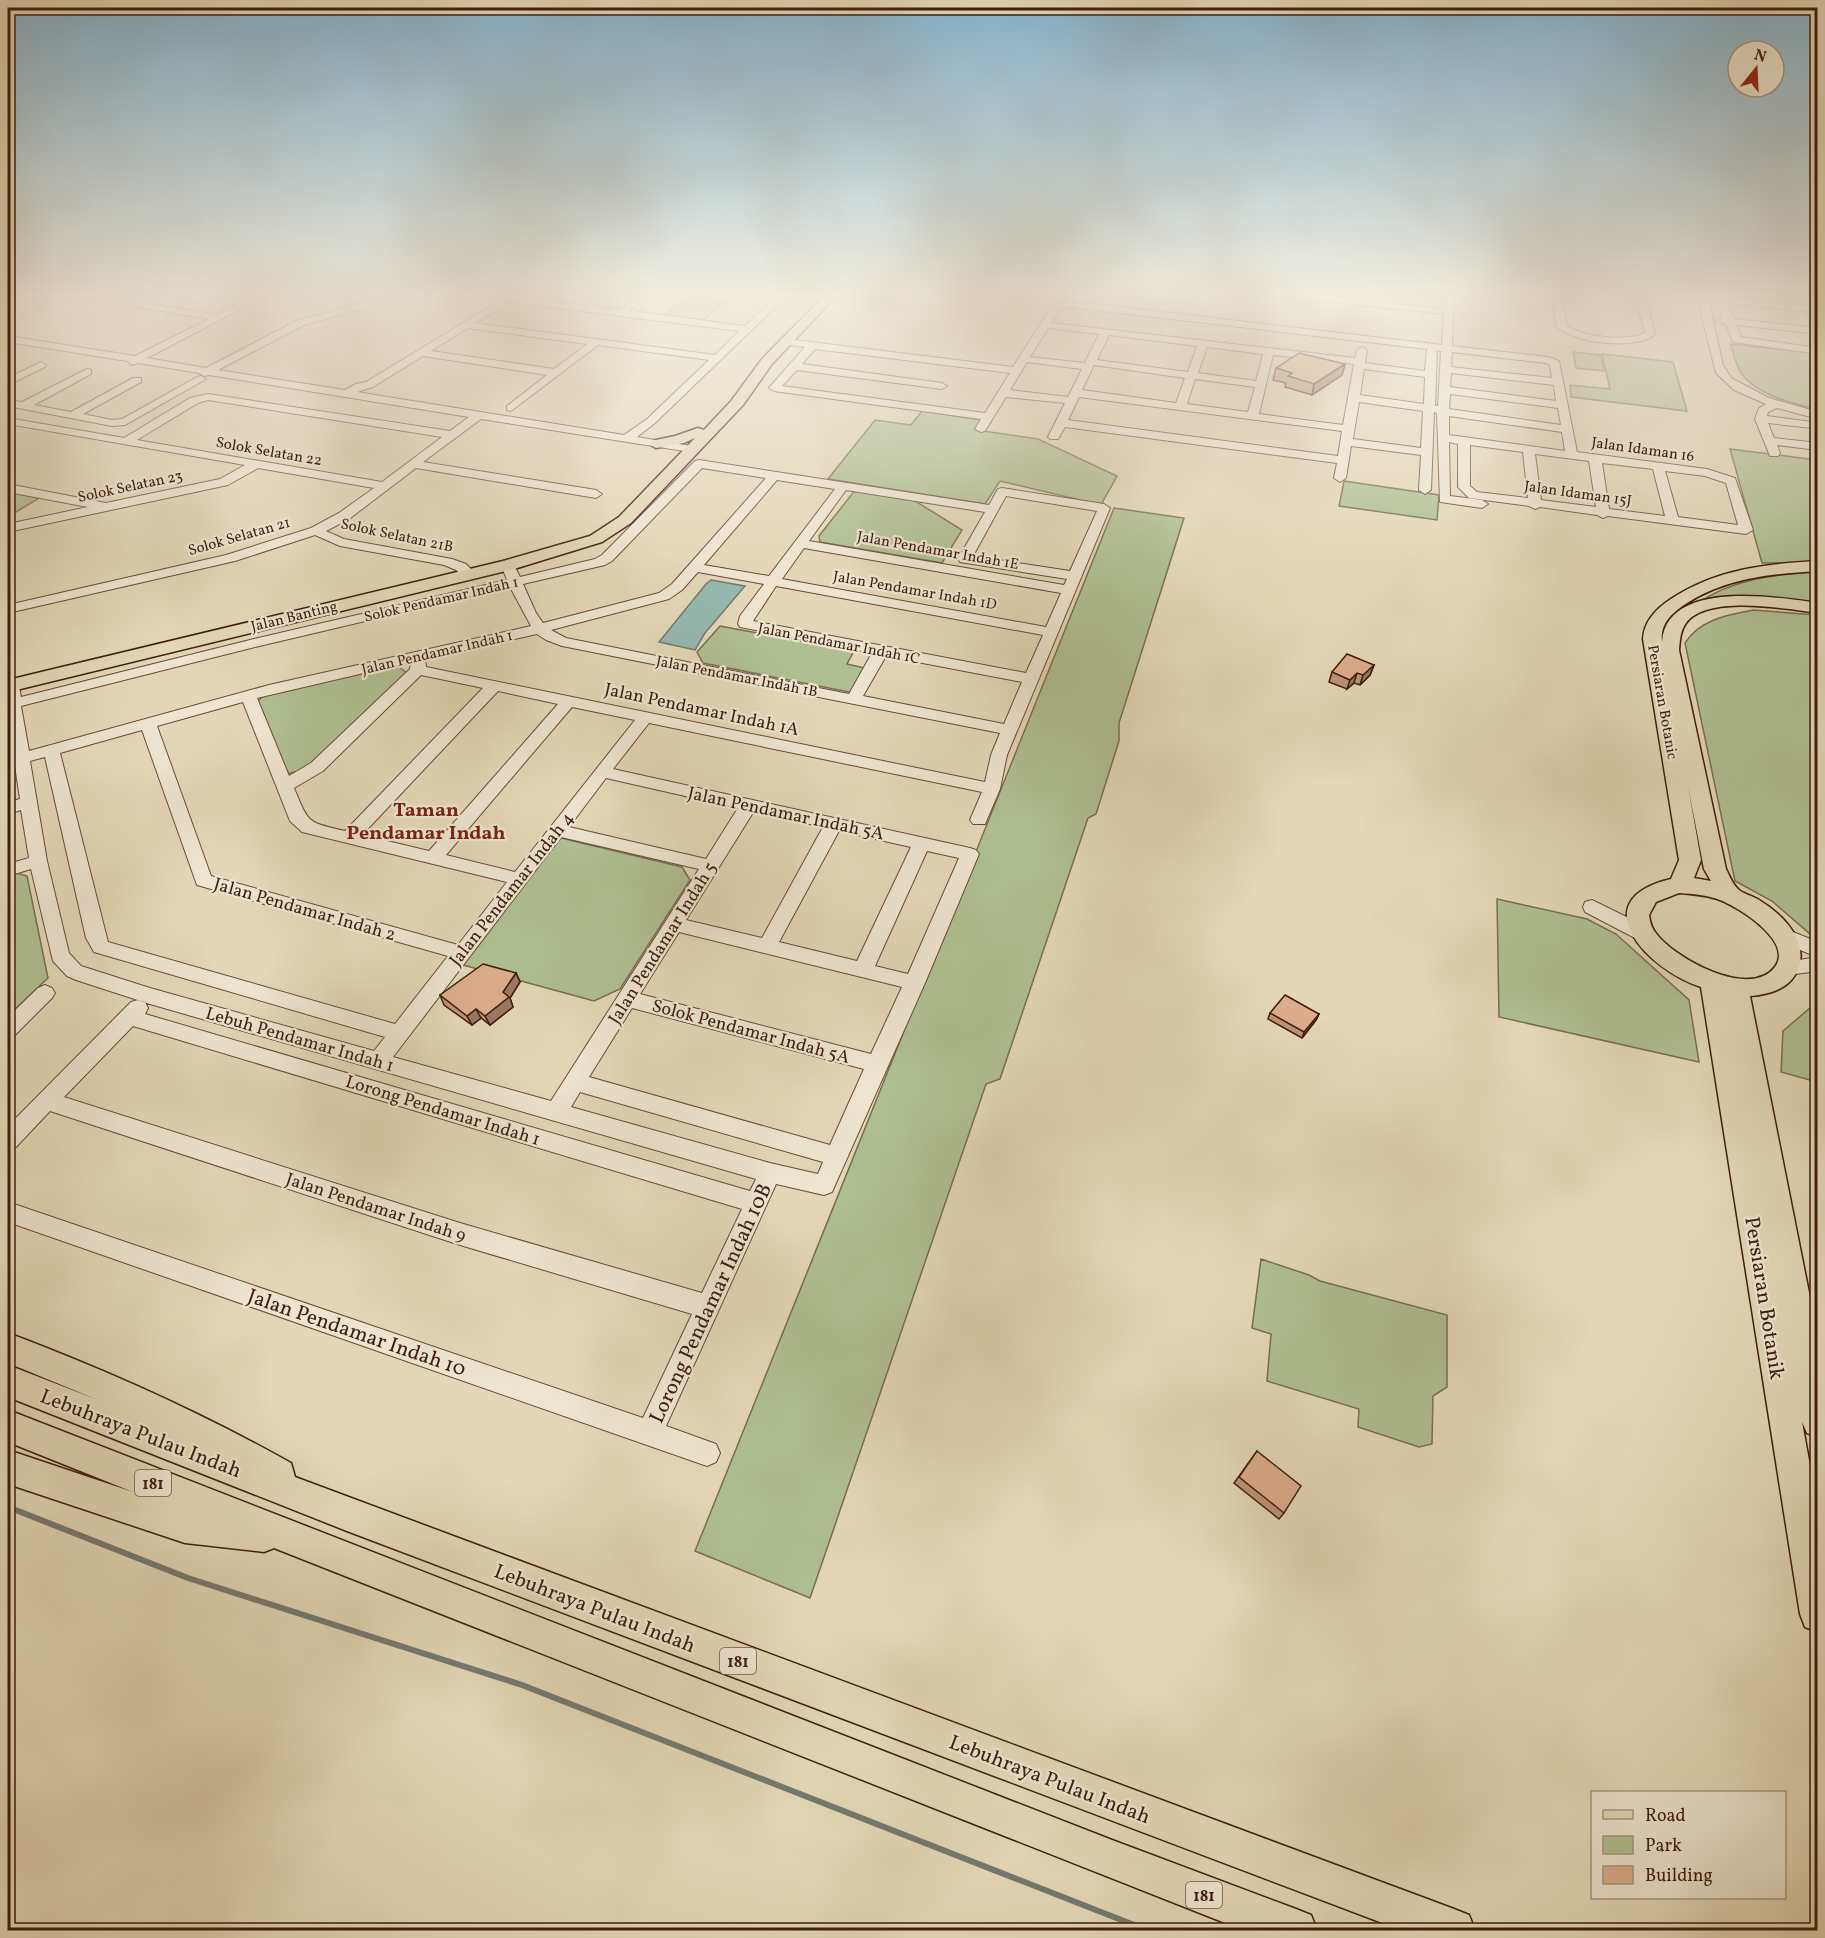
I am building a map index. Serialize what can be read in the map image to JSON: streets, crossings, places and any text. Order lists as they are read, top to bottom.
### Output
{
  "streets": {
    "main road": [
      "Jalan Banting",
      "Persiaran Botanic",
      "Persiaran Botanik",
      "Lebuhraya Pulau Indah",
      "181"
    ],
    "street": [
      "Jalan Idaman 16",
      "Solok Selatan 22",
      "Solok Selatan 23",
      "Jalan Idaman 15J",
      "Solok Selatan 21B",
      "Solok Selatan 21",
      "Jalan Pendamar Indah 1E",
      "Jalan Pendamar Indah 1D",
      "Solok Pendamar Indah 1",
      "Jalan Pendamar Indah 1C",
      "Jalan Pendamar Indah 1",
      "Jalan Pendamar Indah 1B",
      "Jalan Pendamar Indah 1A",
      "Jalan Pendamar Indah 5A",
      "Jalan Pendamar Indah 4",
      "Jalan Pendamar Indah 2",
      "Jalan Pendamar Indah 5",
      "Solok Pendamar Indah 5A",
      "Lebuh Pendamar Indah 1",
      "Lorong Pendamar Indah 1",
      "Jalan Pendamar Indah 9",
      "Lorong Pendamar Indah 10B",
      "Jalan Pendamar Indah 10"
    ]
  },
  "crossings": [
    ["Jalan Idaman 16", "Jalan Idaman 15J"],
    ["Solok Selatan 22", "Solok Selatan 23"],
    ["Solok Selatan 22", "Solok Selatan 21"],
    ["Solok Selatan 21B", "Solok Selatan 21"],
    ["Solok Selatan 21B", "Jalan Banting"],
    ["Jalan Pendamar Indah 1E", "Jalan Pendamar Indah 1C"],
    ["Jalan Pendamar Indah 1D", "Jalan Pendamar Indah 1C"],
    ["Jalan Pendamar Indah 1D", "Jalan Pendamar Indah 1"],
    ["Solok Pendamar Indah 1", "Jalan Banting"],
    ["Solok Pendamar Indah 1", "Lebuh Pendamar Indah 1"],
    ["Jalan Banting", "Lebuh Pendamar Indah 1"],
    ["Jalan Pendamar Indah 1", "Jalan Pendamar Indah 1B"],
    ["Jalan Pendamar Indah 1", "Jalan Pendamar Indah 1A"],
    ["Jalan Pendamar Indah 1", "Jalan Pendamar Indah 2"],
    ["Jalan Pendamar Indah 1", "Lebuh Pendamar Indah 1"],
    ["Jalan Pendamar Indah 1A", "Jalan Pendamar Indah 4"],
    ["Jalan Pendamar Indah 5A", "Jalan Pendamar Indah 4"],
    ["Jalan Pendamar Indah 5A", "Jalan Pendamar Indah 5"],
    ["Jalan Pendamar Indah 4", "Jalan Pendamar Indah 2"],
    ["Jalan Pendamar Indah 4", "Lebuh Pendamar Indah 1"],
    ["Jalan Pendamar Indah 5", "Solok Pendamar Indah 5A"],
    ["Jalan Pendamar Indah 5", "Lebuh Pendamar Indah 1"],
    ["Lebuh Pendamar Indah 1", "Lorong Pendamar Indah 10B"],
    ["Lorong Pendamar Indah 1", "Lorong Pendamar Indah 10B"],
    ["Jalan Pendamar Indah 9", "Lorong Pendamar Indah 10B"],
    ["Lorong Pendamar Indah 10B", "Jalan Pendamar Indah 10"]
  ],
  "districts": ["Taman Pendamar Indah"],
  "legend": ["Road", "Park", "Building"],
  "north": "top"
}
